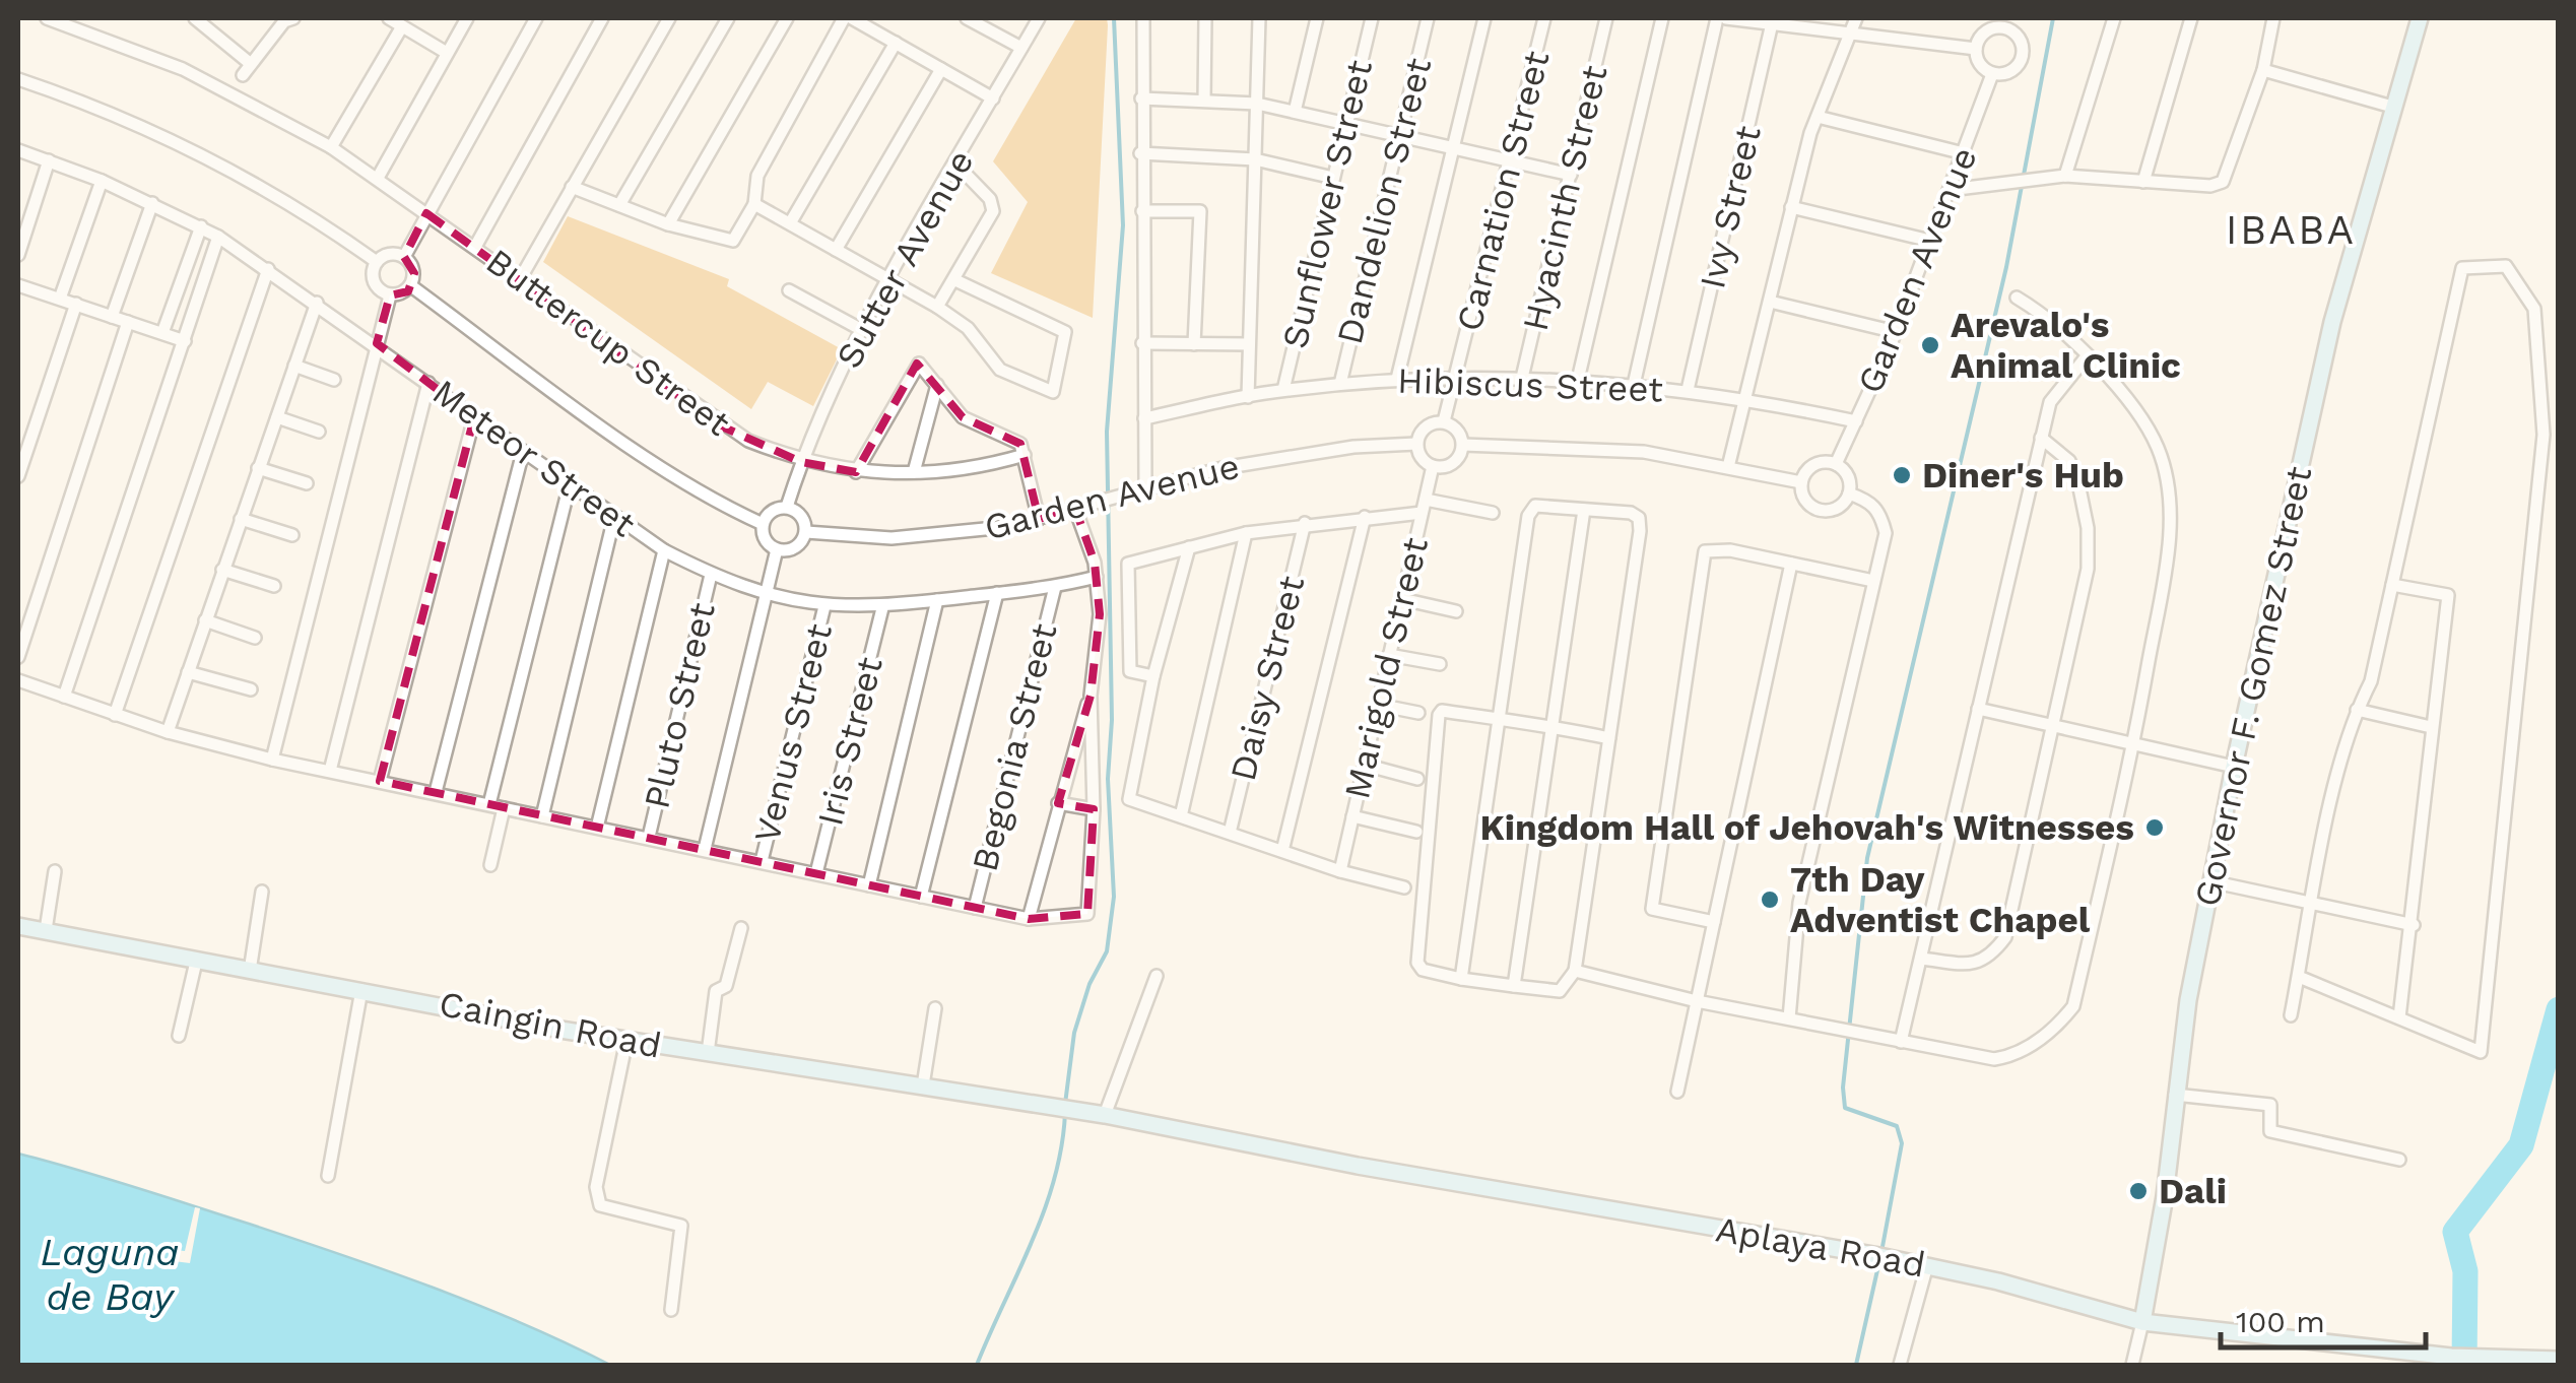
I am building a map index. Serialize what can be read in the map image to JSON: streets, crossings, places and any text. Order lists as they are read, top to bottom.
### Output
{
  "streets": {
    "street": [
      "Carnation Street",
      "Hyacinth Street",
      "Dandelion Street",
      "Sunflower Street",
      "Ivy Street",
      "Sutter Avenue",
      "Garden Avenue",
      "Buttercup Street",
      "Hibiscus Street",
      "Meteor Street",
      "Marigold Street",
      "Daisy Street",
      "Governor F. Gomez Street",
      "Pluto Street",
      "Venus Street",
      "Iris Street",
      "Begonia Street",
      "Caingin Road",
      "Aplaya Road"
    ]
  },
  "crossings": [
    ["Carnation Street", "Garden Avenue"],
    ["Carnation Street", "Hibiscus Street"],
    ["Carnation Street", "Marigold Street"],
    ["Hyacinth Street", "Hibiscus Street"],
    ["Dandelion Street", "Hibiscus Street"],
    ["Sunflower Street", "Hibiscus Street"],
    ["Ivy Street", "Hibiscus Street"],
    ["Sutter Avenue", "Garden Avenue"],
    ["Sutter Avenue", "Buttercup Street"],
    ["Garden Avenue", "Hibiscus Street"],
    ["Garden Avenue", "Marigold Street"],
    ["Meteor Street", "Pluto Street"],
    ["Meteor Street", "Venus Street"],
    ["Meteor Street", "Iris Street"],
    ["Meteor Street", "Begonia Street"],
    ["Governor F. Gomez Street", "Aplaya Road"],
    ["Caingin Road", "Aplaya Road"]
  ],
  "districts": ["IBABA"],
  "water": ["Laguna de Bay"],
  "places": [
    "Arevalo's Animal Clinic",
    "Diner's Hub",
    "Kingdom Hall of Jehovah's Witnesses",
    "7th Day Adventist Chapel",
    "Dali"
  ],
  "scale_bar": "100 m"
}
